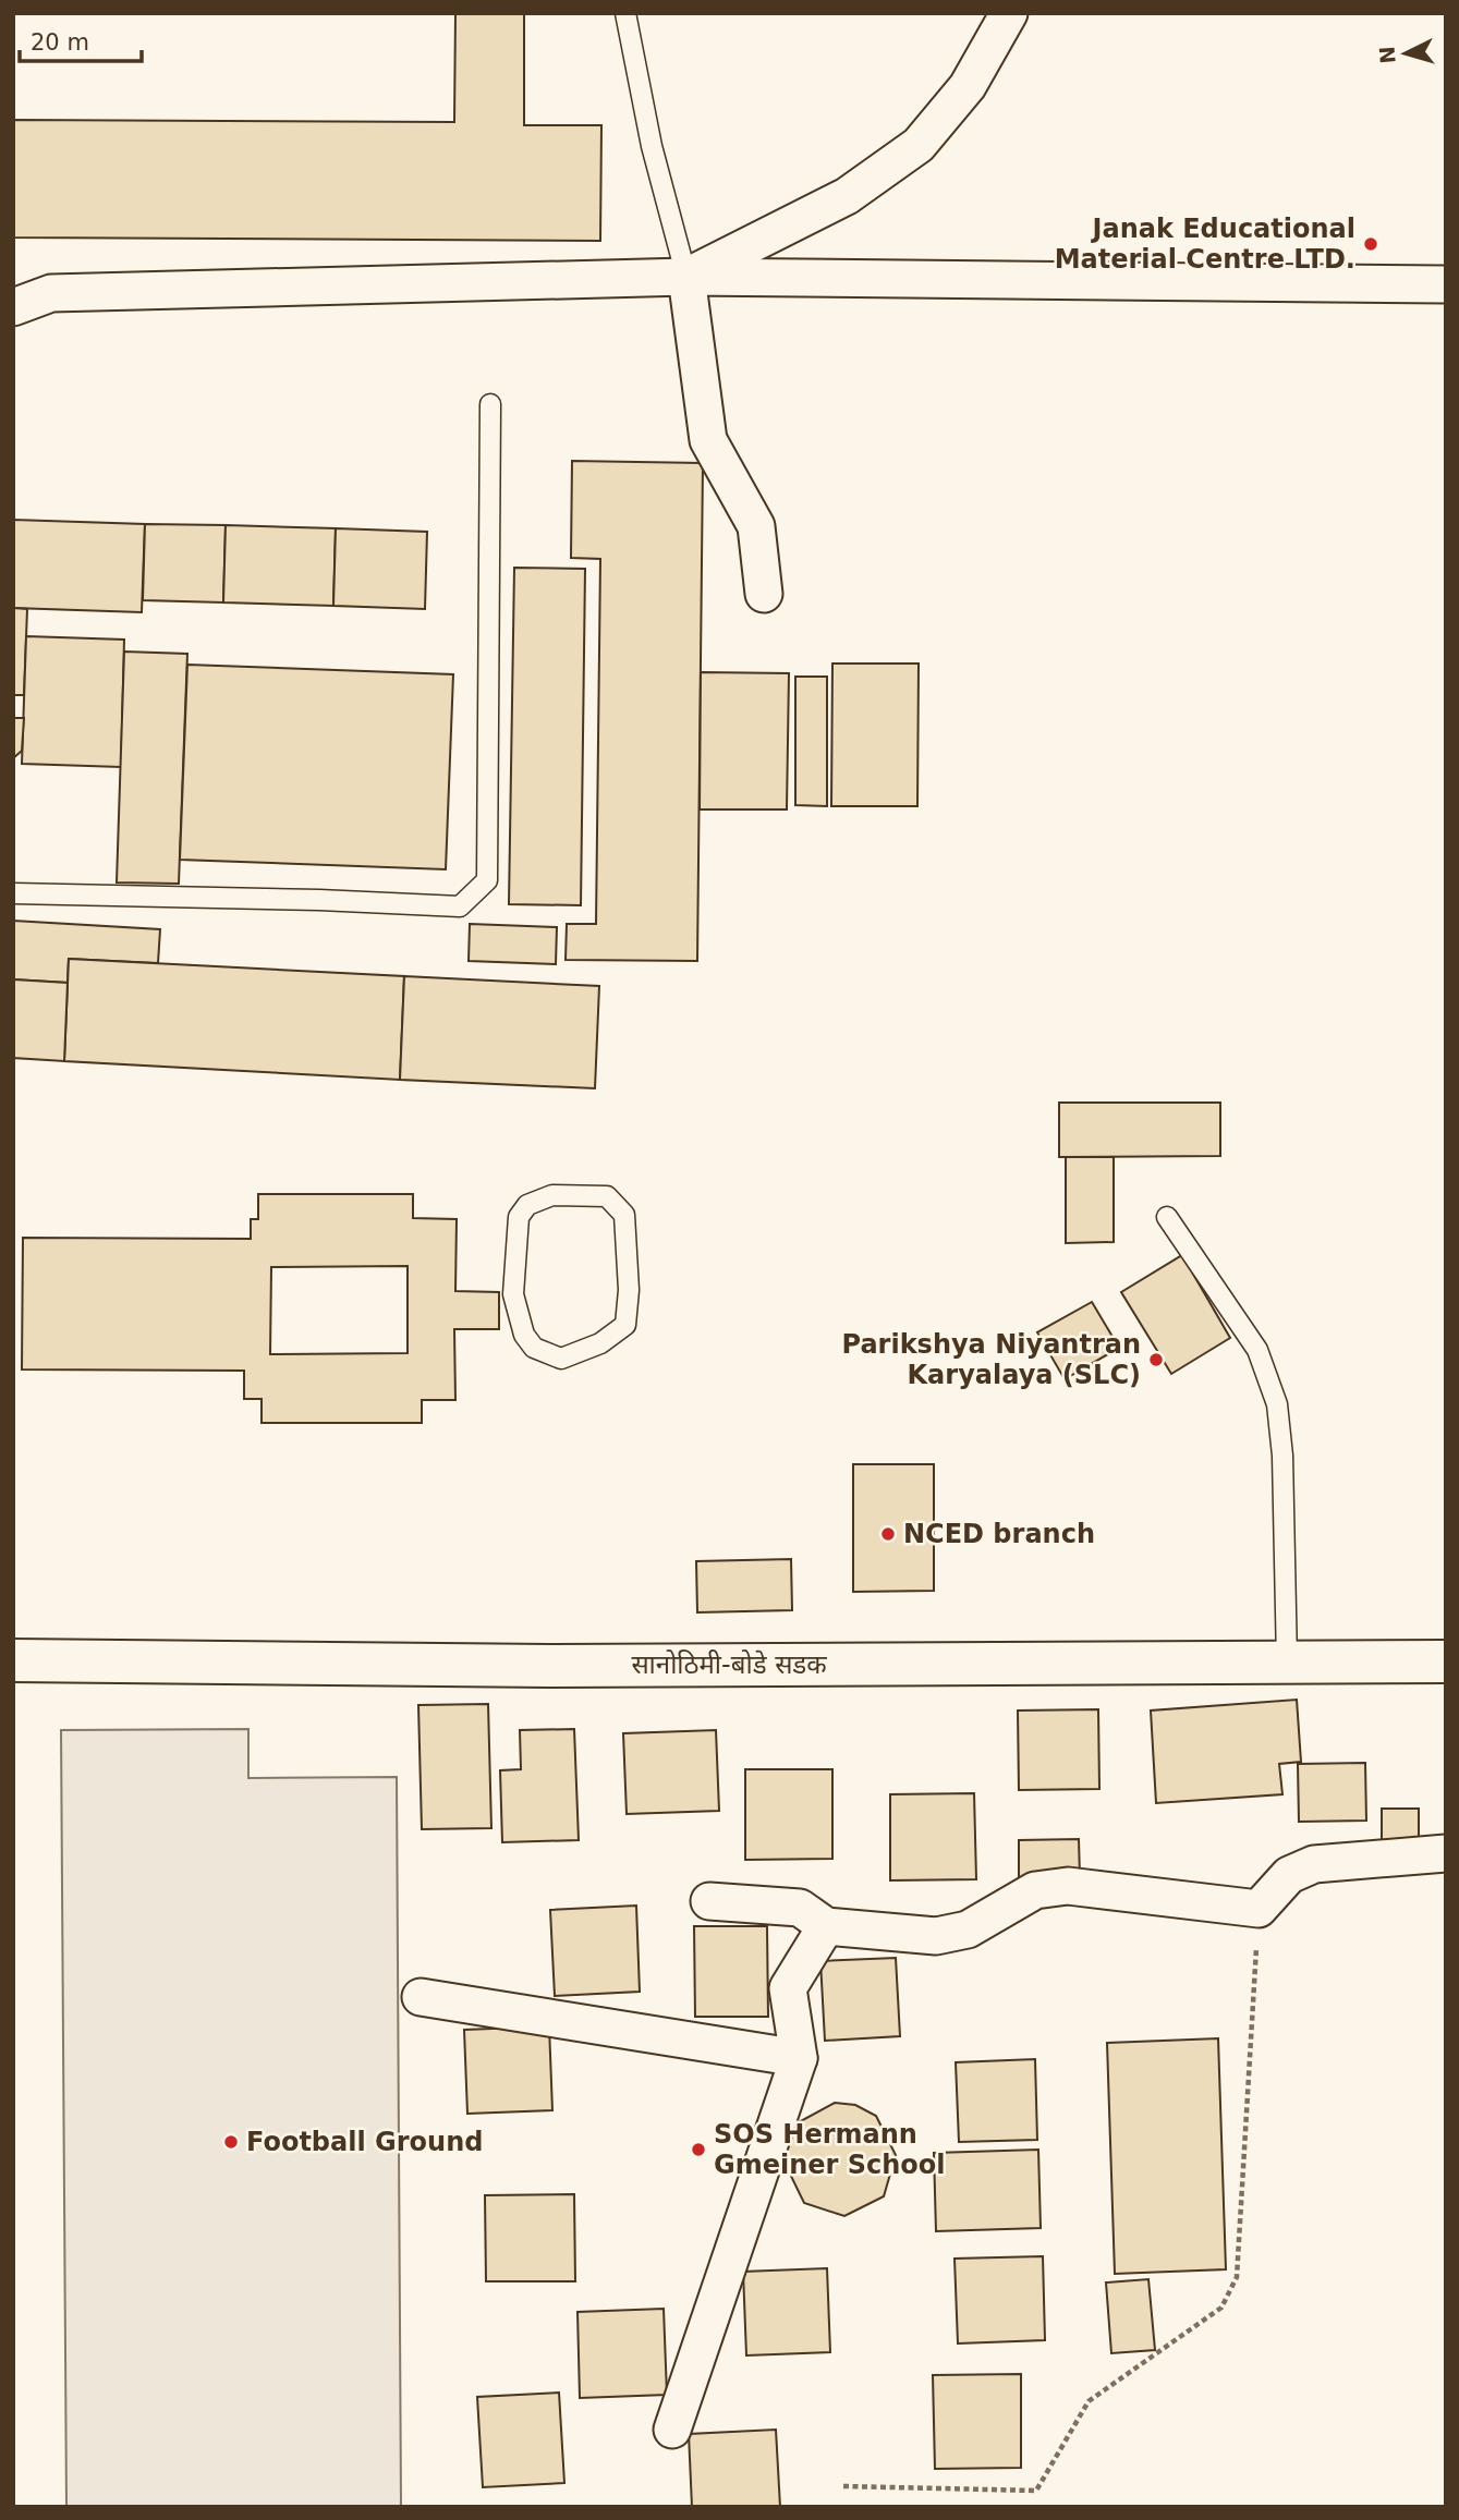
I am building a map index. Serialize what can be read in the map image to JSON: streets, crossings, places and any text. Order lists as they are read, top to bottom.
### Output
{
  "streets": {
    "main road": ["सानोठिमी-बोडे सडक"]
  },
  "places": [
    "Janak Educational Material Centre LTD.",
    "Parikshya Niyantran Karyalaya (SLC)",
    "NCED branch",
    "Football Ground",
    "SOS Hermann Gmeiner School"
  ],
  "scale_bar": "20 m",
  "north": "left"
}
